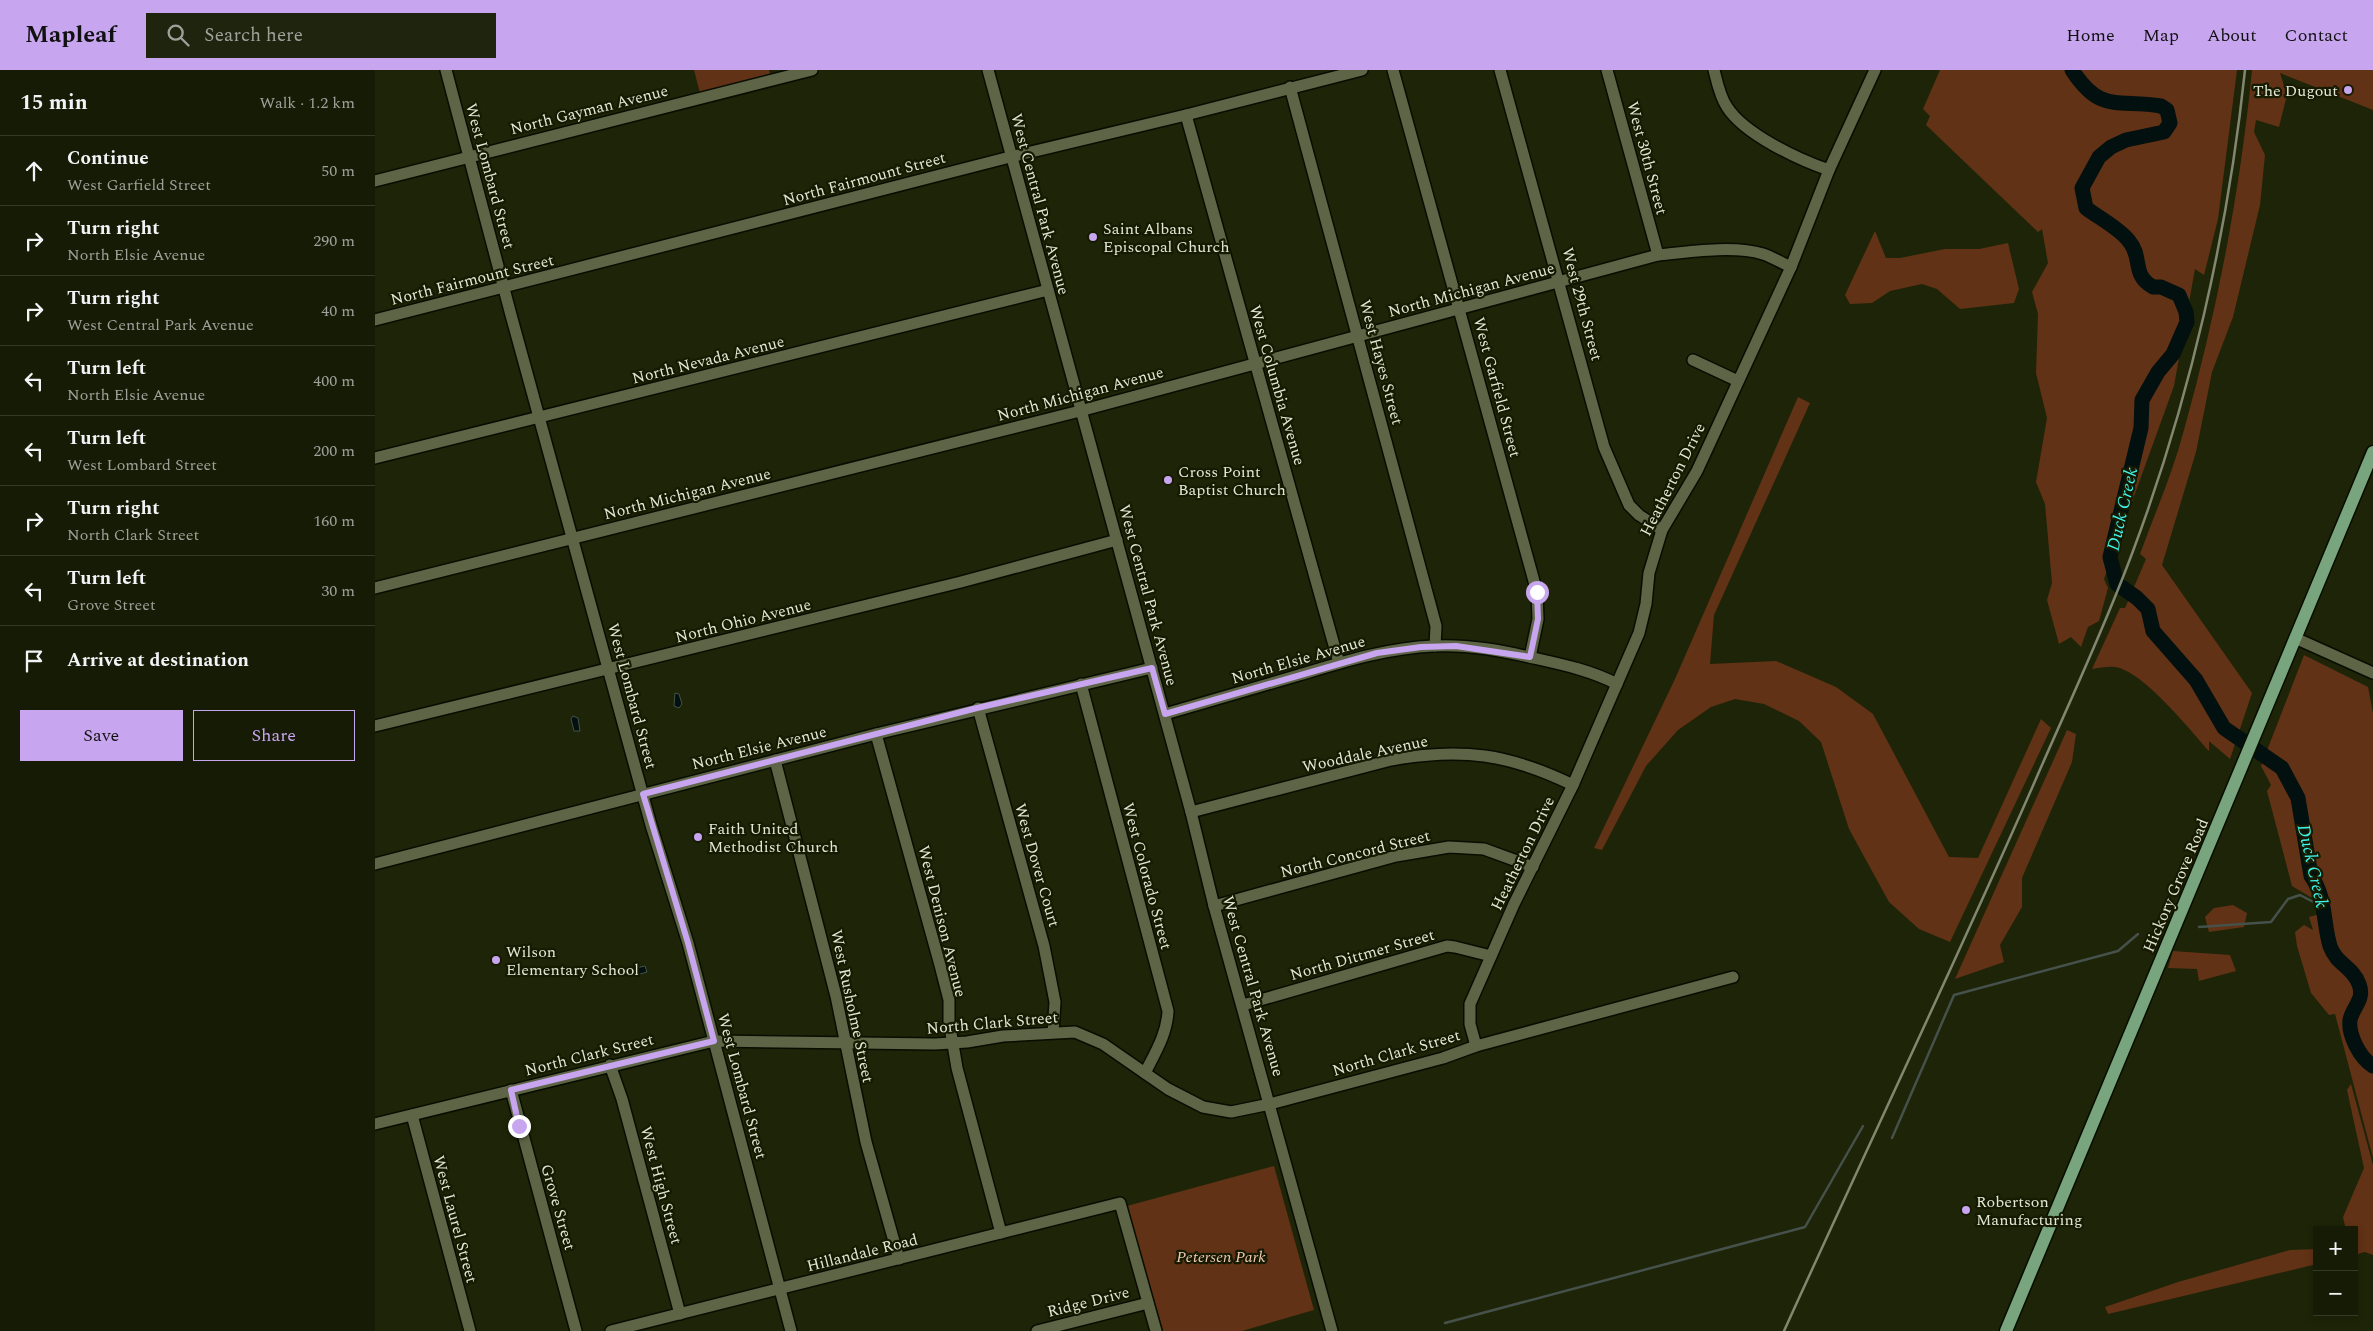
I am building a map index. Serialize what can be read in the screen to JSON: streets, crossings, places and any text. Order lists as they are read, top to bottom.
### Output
{
  "streets": {
    "main road": ["Hickory Grove Road"],
    "street": [
      "North Gayman Avenue",
      "West 30th Street",
      "West Lombard Street",
      "North Fairmount Street",
      "West Central Park Avenue",
      "North Michigan Avenue",
      "West 29th Street",
      "North Nevada Avenue",
      "West Hayes Street",
      "West Columbia Avenue",
      "West Garfield Street",
      "Heatherton Drive",
      "North Ohio Avenue",
      "North Elsie Avenue",
      "Wooddale Avenue",
      "North Concord Street",
      "West Dover Court",
      "West Colorado Street",
      "West Denison Avenue",
      "North Dittmer Street",
      "West Rusholme Street",
      "North Clark Street",
      "West High Street",
      "Grove Street",
      "West Laurel Street",
      "Hillandale Road",
      "Ridge Drive"
    ]
  },
  "crossings": [
    ["North Gayman Avenue", "West Lombard Street"],
    ["West 30th Street", "North Michigan Avenue"],
    ["West Lombard Street", "North Fairmount Street"],
    ["West Lombard Street", "North Michigan Avenue"],
    ["West Lombard Street", "North Nevada Avenue"],
    ["West Lombard Street", "North Ohio Avenue"],
    ["West Lombard Street", "North Elsie Avenue"],
    ["West Lombard Street", "North Clark Street"],
    ["West Lombard Street", "Hillandale Road"],
    ["North Fairmount Street", "West Central Park Avenue"],
    ["North Fairmount Street", "West Hayes Street"],
    ["North Fairmount Street", "West Columbia Avenue"],
    ["West Central Park Avenue", "North Michigan Avenue"],
    ["West Central Park Avenue", "North Nevada Avenue"],
    ["West Central Park Avenue", "North Ohio Avenue"],
    ["West Central Park Avenue", "North Elsie Avenue"],
    ["West Central Park Avenue", "Wooddale Avenue"],
    ["West Central Park Avenue", "North Concord Street"],
    ["West Central Park Avenue", "North Dittmer Street"],
    ["West Central Park Avenue", "North Clark Street"],
    ["North Michigan Avenue", "West 29th Street"],
    ["North Michigan Avenue", "West Hayes Street"],
    ["North Michigan Avenue", "West Columbia Avenue"],
    ["North Michigan Avenue", "West Garfield Street"],
    ["North Michigan Avenue", "Heatherton Drive"],
    ["West 29th Street", "Heatherton Drive"],
    ["West Hayes Street", "North Elsie Avenue"],
    ["West Columbia Avenue", "North Elsie Avenue"],
    ["West Garfield Street", "North Elsie Avenue"],
    ["Heatherton Drive", "North Elsie Avenue"],
    ["Heatherton Drive", "Wooddale Avenue"],
    ["Heatherton Drive", "North Concord Street"],
    ["Heatherton Drive", "North Dittmer Street"],
    ["Heatherton Drive", "North Clark Street"],
    ["North Elsie Avenue", "West Dover Court"],
    ["North Elsie Avenue", "West Colorado Street"],
    ["North Elsie Avenue", "West Denison Avenue"],
    ["North Elsie Avenue", "West Rusholme Street"],
    ["West Dover Court", "North Clark Street"],
    ["West Colorado Street", "North Clark Street"],
    ["West Denison Avenue", "North Clark Street"],
    ["West Denison Avenue", "Hillandale Road"],
    ["West Rusholme Street", "North Clark Street"],
    ["West Rusholme Street", "Hillandale Road"],
    ["North Clark Street", "West High Street"],
    ["North Clark Street", "Grove Street"],
    ["North Clark Street", "West Laurel Street"],
    ["West High Street", "Hillandale Road"],
    ["Hillandale Road", "Ridge Drive"]
  ],
  "water": ["Duck Creek"],
  "parks": ["Petersen Park"],
  "places": [
    "The Dugout",
    "Saint Albans Episcopal Church",
    "Cross Point Baptist Church",
    "Faith United Methodist Church",
    "Wilson Elementary School",
    "Robertson Manufacturing"
  ],
  "page": {
    "header": "Mapleaf",
    "search": "Search here",
    "nav": [
      "Home",
      "Map",
      "About",
      "Contact"
    ],
    "heading": ["15 min", "Walk · 1.2 km"],
    "list": [
      ["Continue", "West Garfield Street", "50 m"],
      ["Turn right", "North Elsie Avenue", "290 m"],
      ["Turn right", "West Central Park Avenue", "40 m"],
      ["Turn left", "North Elsie Avenue", "400 m"],
      ["Turn left", "West Lombard Street", "200 m"],
      ["Turn right", "North Clark Street", "160 m"],
      ["Turn left", "Grove Street", "30 m"],
      "Arrive at destination"
    ],
    "buttons": ["Save", "Share"],
    "map_buttons": ["+", "−"]
  }
}
